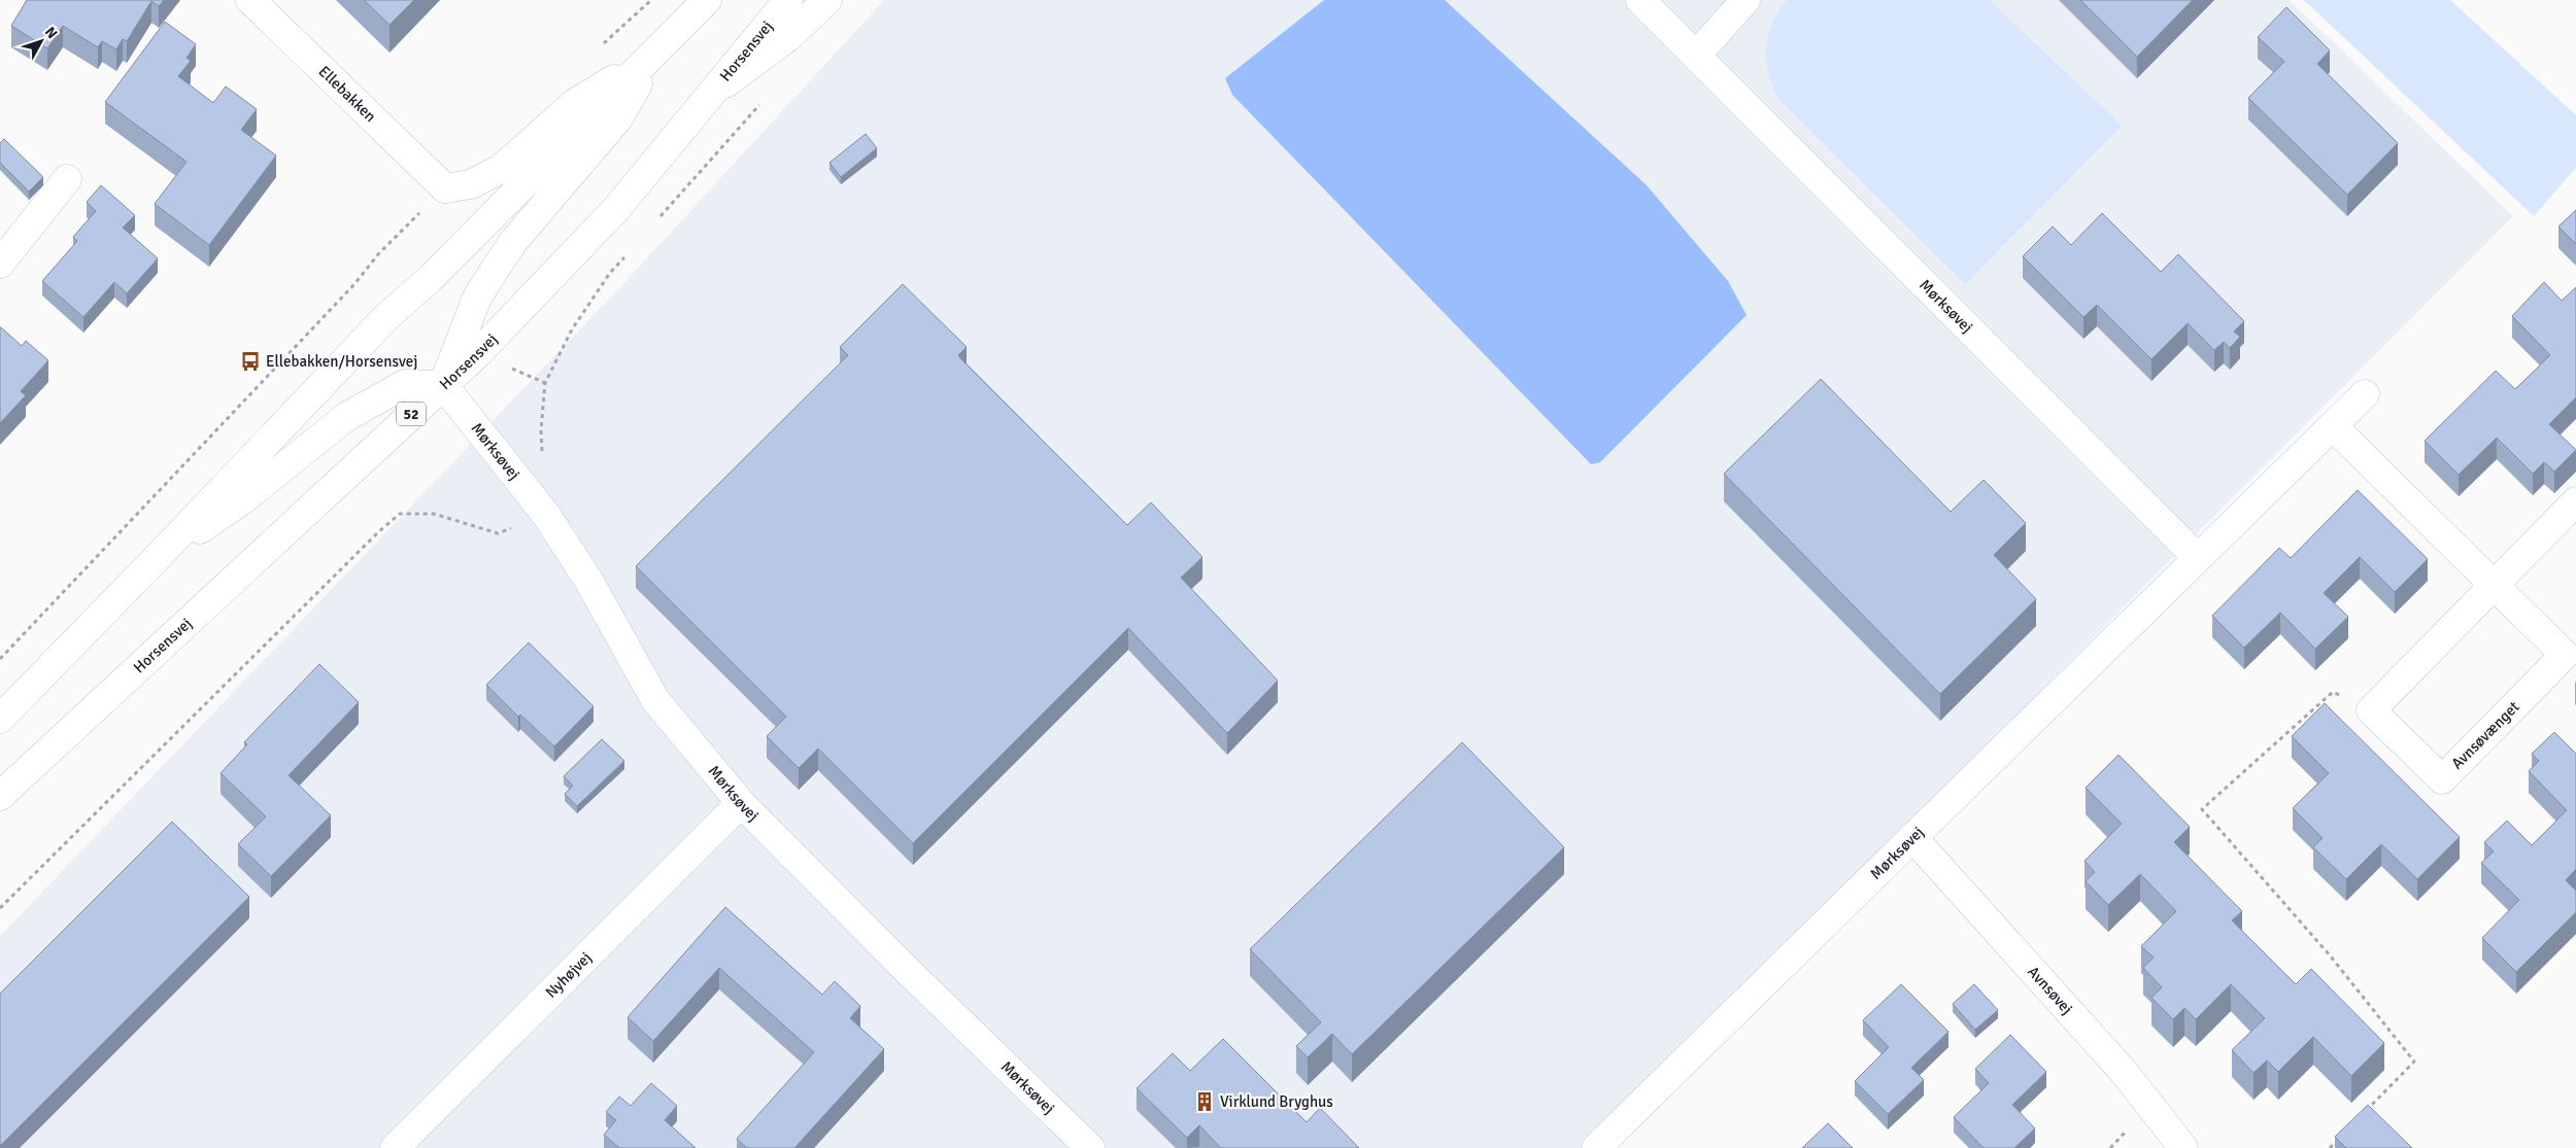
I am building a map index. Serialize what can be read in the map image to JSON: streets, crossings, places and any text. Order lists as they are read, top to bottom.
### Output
{
  "streets": {
    "street": [
      "Horsensvej",
      "Ellebakken",
      "Mørksøvej",
      "52",
      "Avnsøvænget",
      "Nyhøjvej",
      "Avnsøvej"
    ]
  },
  "crossings": [
    ["Horsensvej", "Mørksøvej"],
    ["Horsensvej", "52"],
    ["Ellebakken", "52"],
    ["Mørksøvej", "52"],
    ["Mørksøvej", "Avnsøvænget"],
    ["Mørksøvej", "Nyhøjvej"],
    ["Mørksøvej", "Avnsøvej"]
  ],
  "places": {
    "bus stop": ["Ellebakken/Horsensvej"],
    "building": ["Virklund Bryghus"]
  },
  "north": "top right"
}
